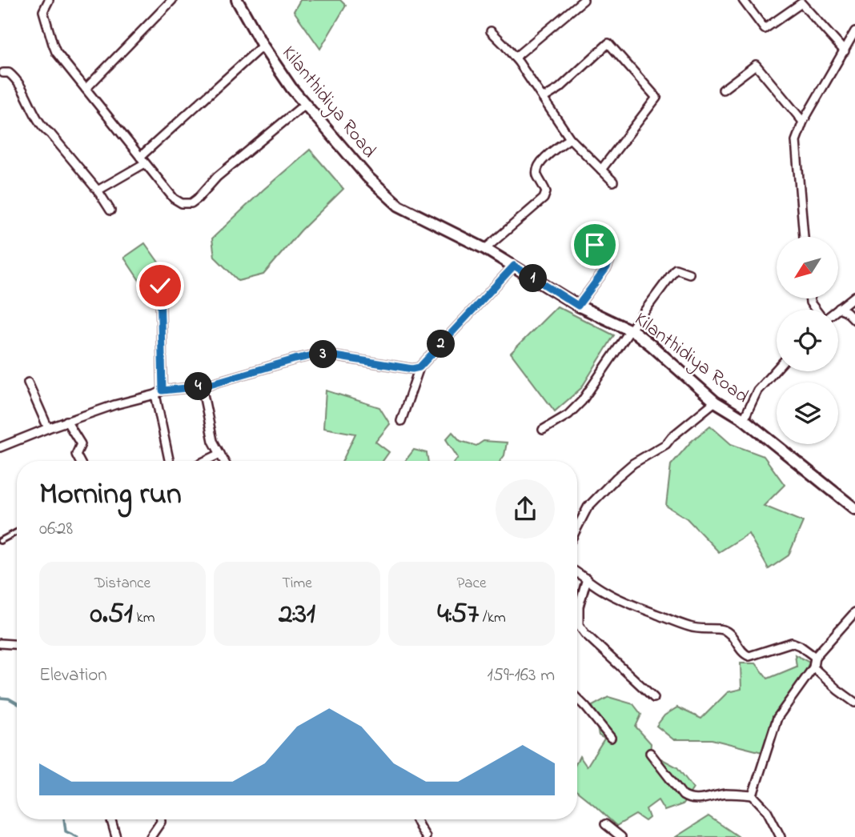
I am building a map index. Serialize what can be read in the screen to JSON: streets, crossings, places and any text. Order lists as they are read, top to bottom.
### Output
{
  "streets": {
    "street": ["Kilanthidiya Road"]
  },
  "north": "bottom left",
  "page": {
    "pins": [
      "1",
      "2",
      "3",
      "4"
    ],
    "heading": ["Morning run", "06:28"],
    "stats": [
      ["Distance", "0.51 km"],
      ["Time", "2:31"],
      ["Pace", "4:57 /km"]
    ],
    "chart": ["Elevation", "159–163 m"]
  }
}
